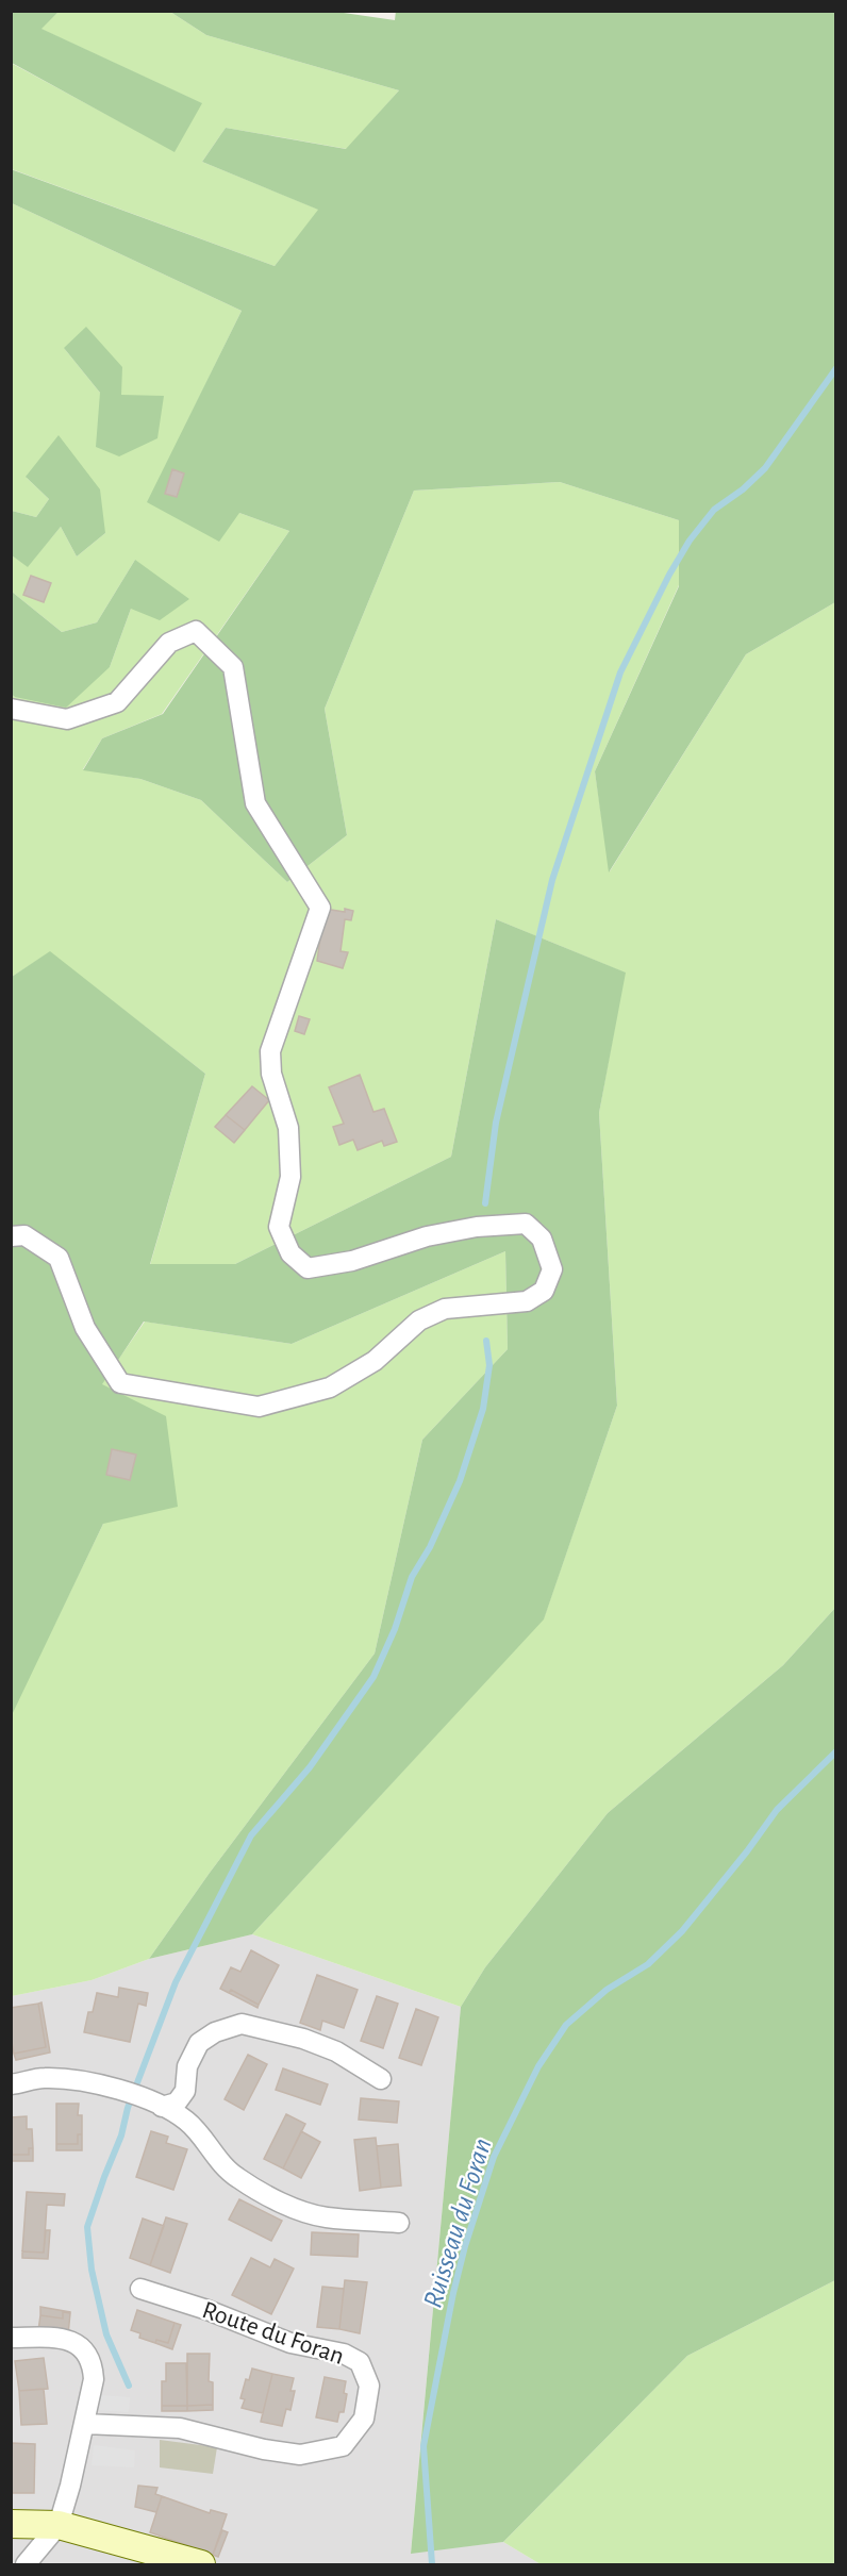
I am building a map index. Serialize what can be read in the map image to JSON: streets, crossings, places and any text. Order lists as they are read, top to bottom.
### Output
{
  "streets": {
    "street": ["Route du Foran"]
  },
  "water": ["Ruisseau du Foran"]
}
